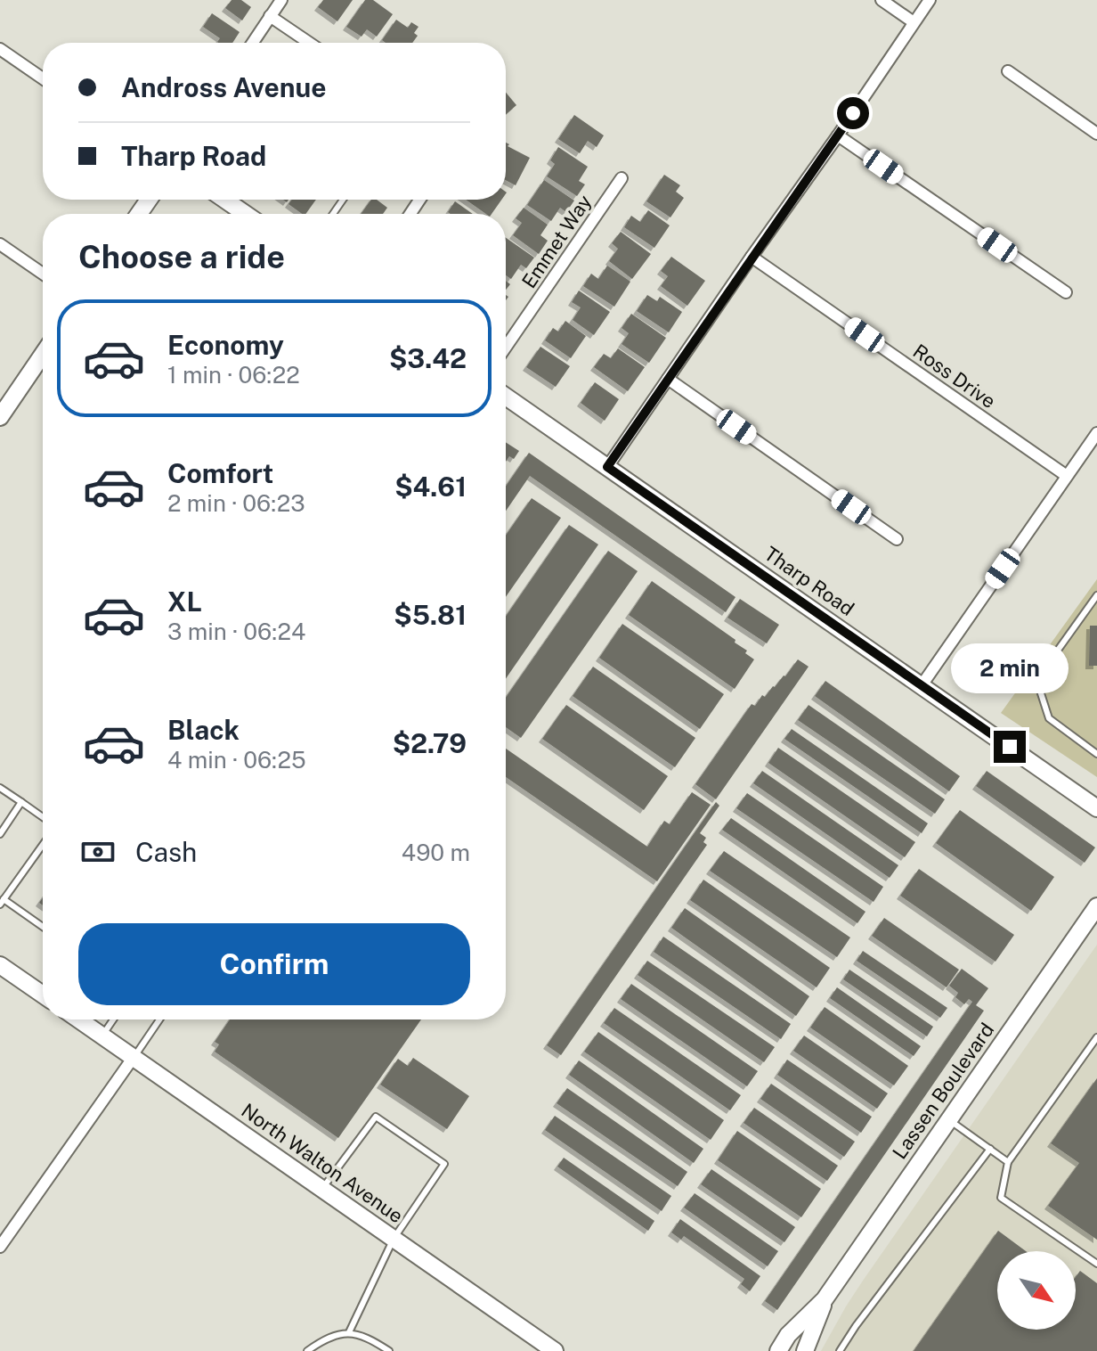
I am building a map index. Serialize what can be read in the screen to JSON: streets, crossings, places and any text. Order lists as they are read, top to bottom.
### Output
{
  "streets": {
    "street": [
      "Emmet Way",
      "Ross Drive",
      "Tharp Road",
      "Lassen Boulevard",
      "North Walton Avenue"
    ]
  },
  "north": "bottom right",
  "page": {
    "banner": ["Andross Avenue", "Tharp Road"],
    "heading": "Choose a ride",
    "list": [
      {
        "name": "Economy",
        "note": "1 min · 06:22",
        "value": "$3.42"
      },
      {
        "name": "Comfort",
        "note": "2 min · 06:23",
        "value": "$4.61"
      },
      {
        "name": "XL",
        "note": "3 min · 06:24",
        "value": "$5.81"
      },
      {
        "name": "Black",
        "note": "4 min · 06:25",
        "value": "$2.79"
      }
    ],
    "bubble": "2 min",
    "pay": ["Cash", "490 m"],
    "buttons": "Confirm"
  }
}
